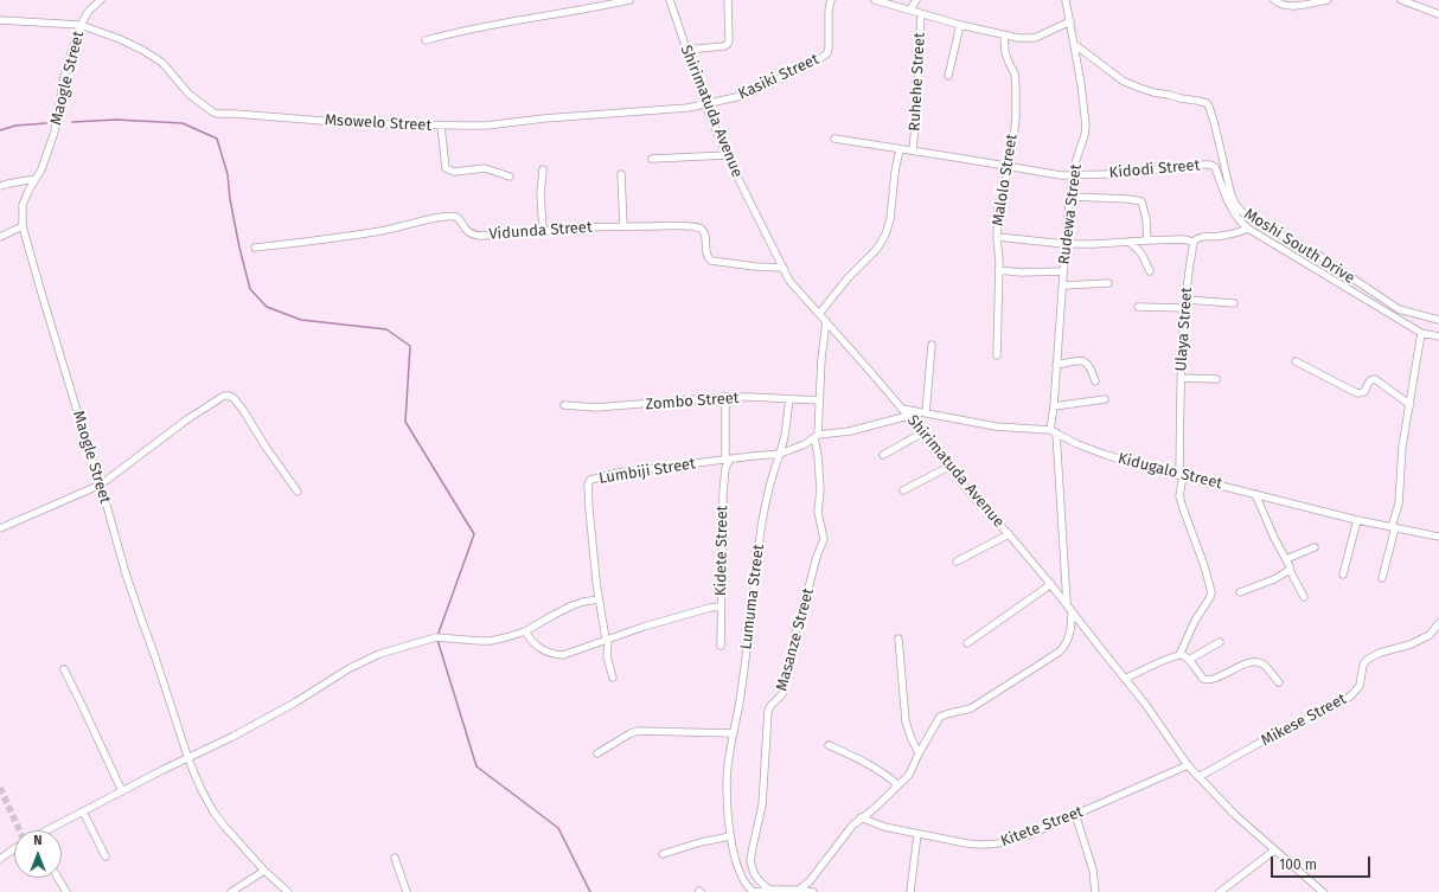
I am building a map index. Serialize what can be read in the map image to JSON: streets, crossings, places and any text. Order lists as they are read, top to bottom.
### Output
{
  "streets": {
    "street": [
      "Kasiki Street",
      "Maogle Street",
      "Ruhehe Street",
      "Shirimatuda Avenue",
      "Msowelo Street",
      "Kidodi Street",
      "Malolo Street",
      "Rudewa Street",
      "Vidunda Street",
      "Moshi South Drive",
      "Ulaya Street",
      "Zombo Street",
      "Lumbiji Street",
      "Kidugalo Street",
      "Kidete Street",
      "Lumuma Street",
      "Masanze Street",
      "Mikese Street",
      "Kitete Street"
    ]
  },
  "crossings": [
    ["Kasiki Street", "Shirimatuda Avenue"],
    ["Kasiki Street", "Msowelo Street"],
    ["Maogle Street", "Msowelo Street"],
    ["Ruhehe Street", "Shirimatuda Avenue"],
    ["Ruhehe Street", "Kidodi Street"],
    ["Shirimatuda Avenue", "Msowelo Street"],
    ["Shirimatuda Avenue", "Rudewa Street"],
    ["Shirimatuda Avenue", "Vidunda Street"],
    ["Shirimatuda Avenue", "Kidugalo Street"],
    ["Shirimatuda Avenue", "Mikese Street"],
    ["Shirimatuda Avenue", "Kitete Street"],
    ["Kidodi Street", "Malolo Street"],
    ["Kidodi Street", "Rudewa Street"],
    ["Rudewa Street", "Moshi South Drive"],
    ["Rudewa Street", "Kidugalo Street"],
    ["Ulaya Street", "Kidugalo Street"],
    ["Zombo Street", "Kidete Street"],
    ["Zombo Street", "Lumuma Street"],
    ["Lumbiji Street", "Kidete Street"],
    ["Lumbiji Street", "Lumuma Street"],
    ["Lumuma Street", "Masanze Street"]
  ],
  "scale_bar": "100 m",
  "north": "top"
}
